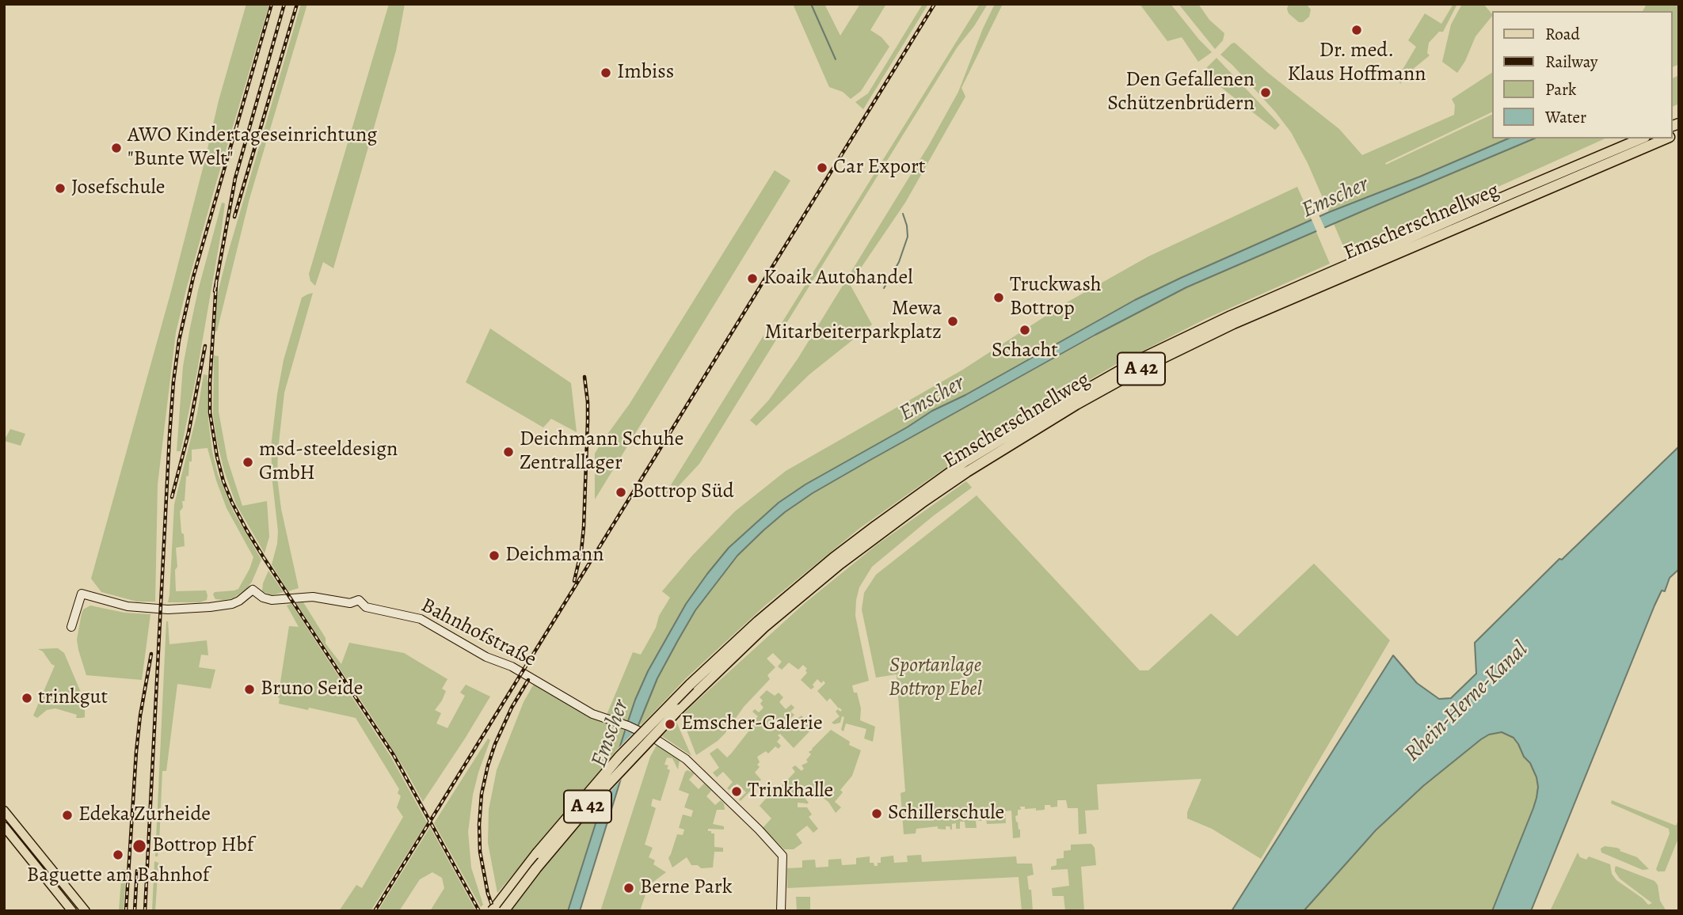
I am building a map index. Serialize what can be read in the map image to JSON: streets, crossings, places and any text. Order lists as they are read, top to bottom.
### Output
{
  "streets": {
    "highway": ["Emscherschnellweg", "A 42"],
    "street": ["Bahnhofstraße"]
  },
  "water": ["Emscher", "Rhein-Herne-Kanal"],
  "parks": ["Sportanlage Bottrop Ebel"],
  "places": [
    "Dr. med. Klaus Hoffmann",
    "Imbiss",
    "Den Gefallenen Schützenbrüdern",
    "AWO Kindertageseinrichtung \"Bunte Welt\"",
    "Car Export",
    "Josefschule",
    "Koaik Autohandel",
    "Truckwash Bottrop",
    "Mewa Mitarbeiterparkplatz",
    "Schacht",
    "Deichmann Schuhe Zentrallager",
    "msd-steeldesign GmbH",
    "Bottrop Süd",
    "Deichmann",
    "Bruno Seide",
    "trinkgut",
    "Emscher-Galerie",
    "Trinkhalle",
    "Schillerschule",
    "Edeka Zurheide",
    "Bottrop Hbf",
    "Baguette am Bahnhof",
    "Berne Park"
  ],
  "legend": [
    "Road",
    "Railway",
    "Park",
    "Water"
  ]
}
